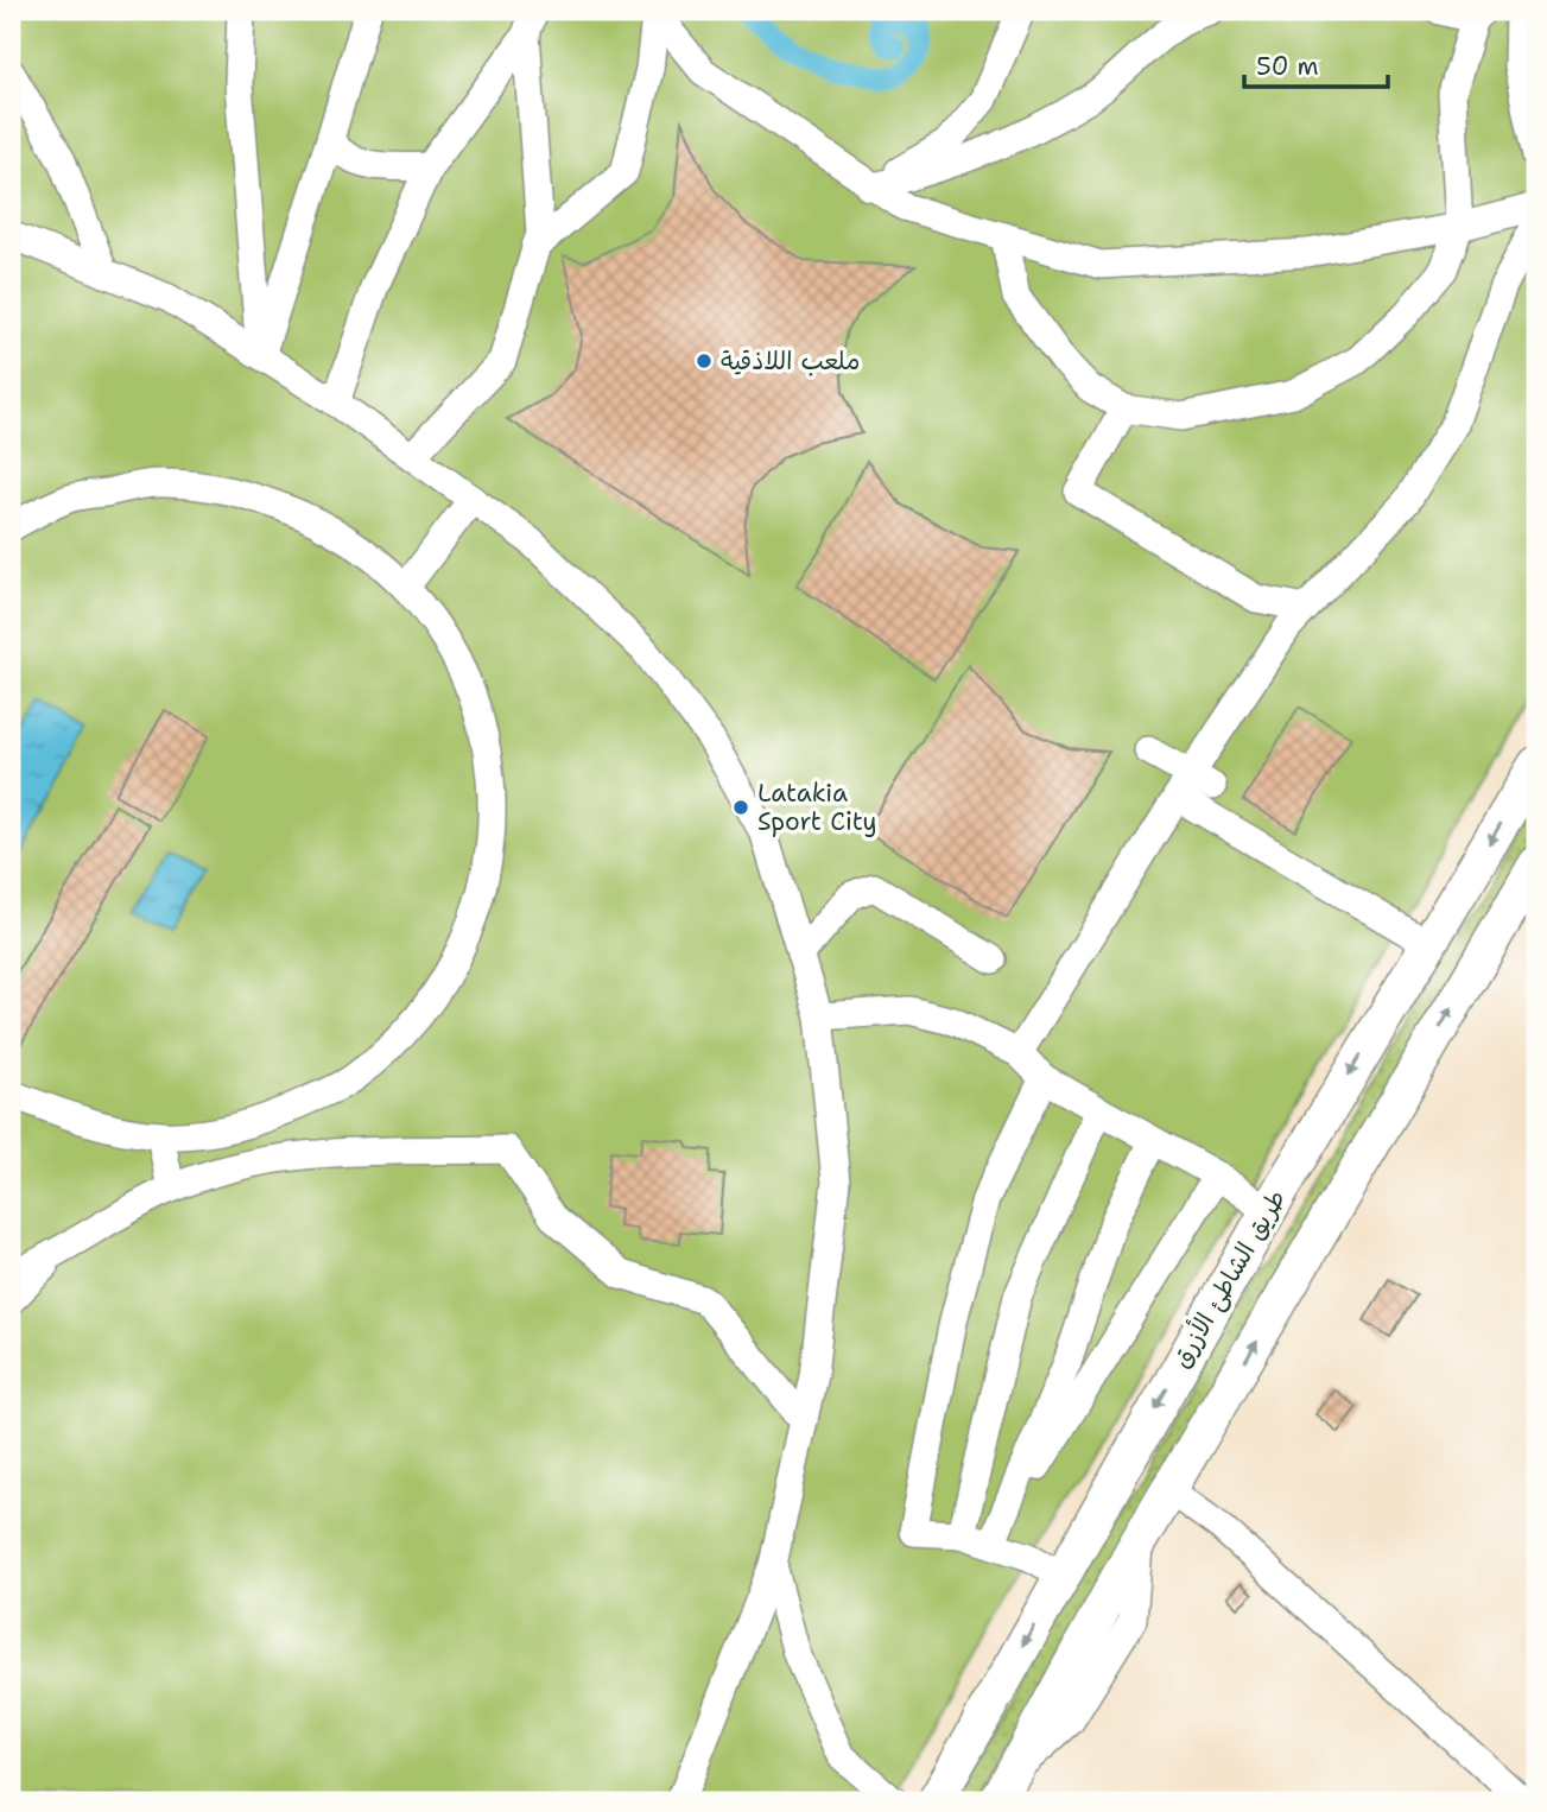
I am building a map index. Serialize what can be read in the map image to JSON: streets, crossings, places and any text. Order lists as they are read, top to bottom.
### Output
{
  "streets": {
    "main road": ["طريق الشاطئ الأزرق"]
  },
  "places": ["ملعب اللاذقية", "Latakia Sport City"],
  "scale_bar": "50 m"
}
